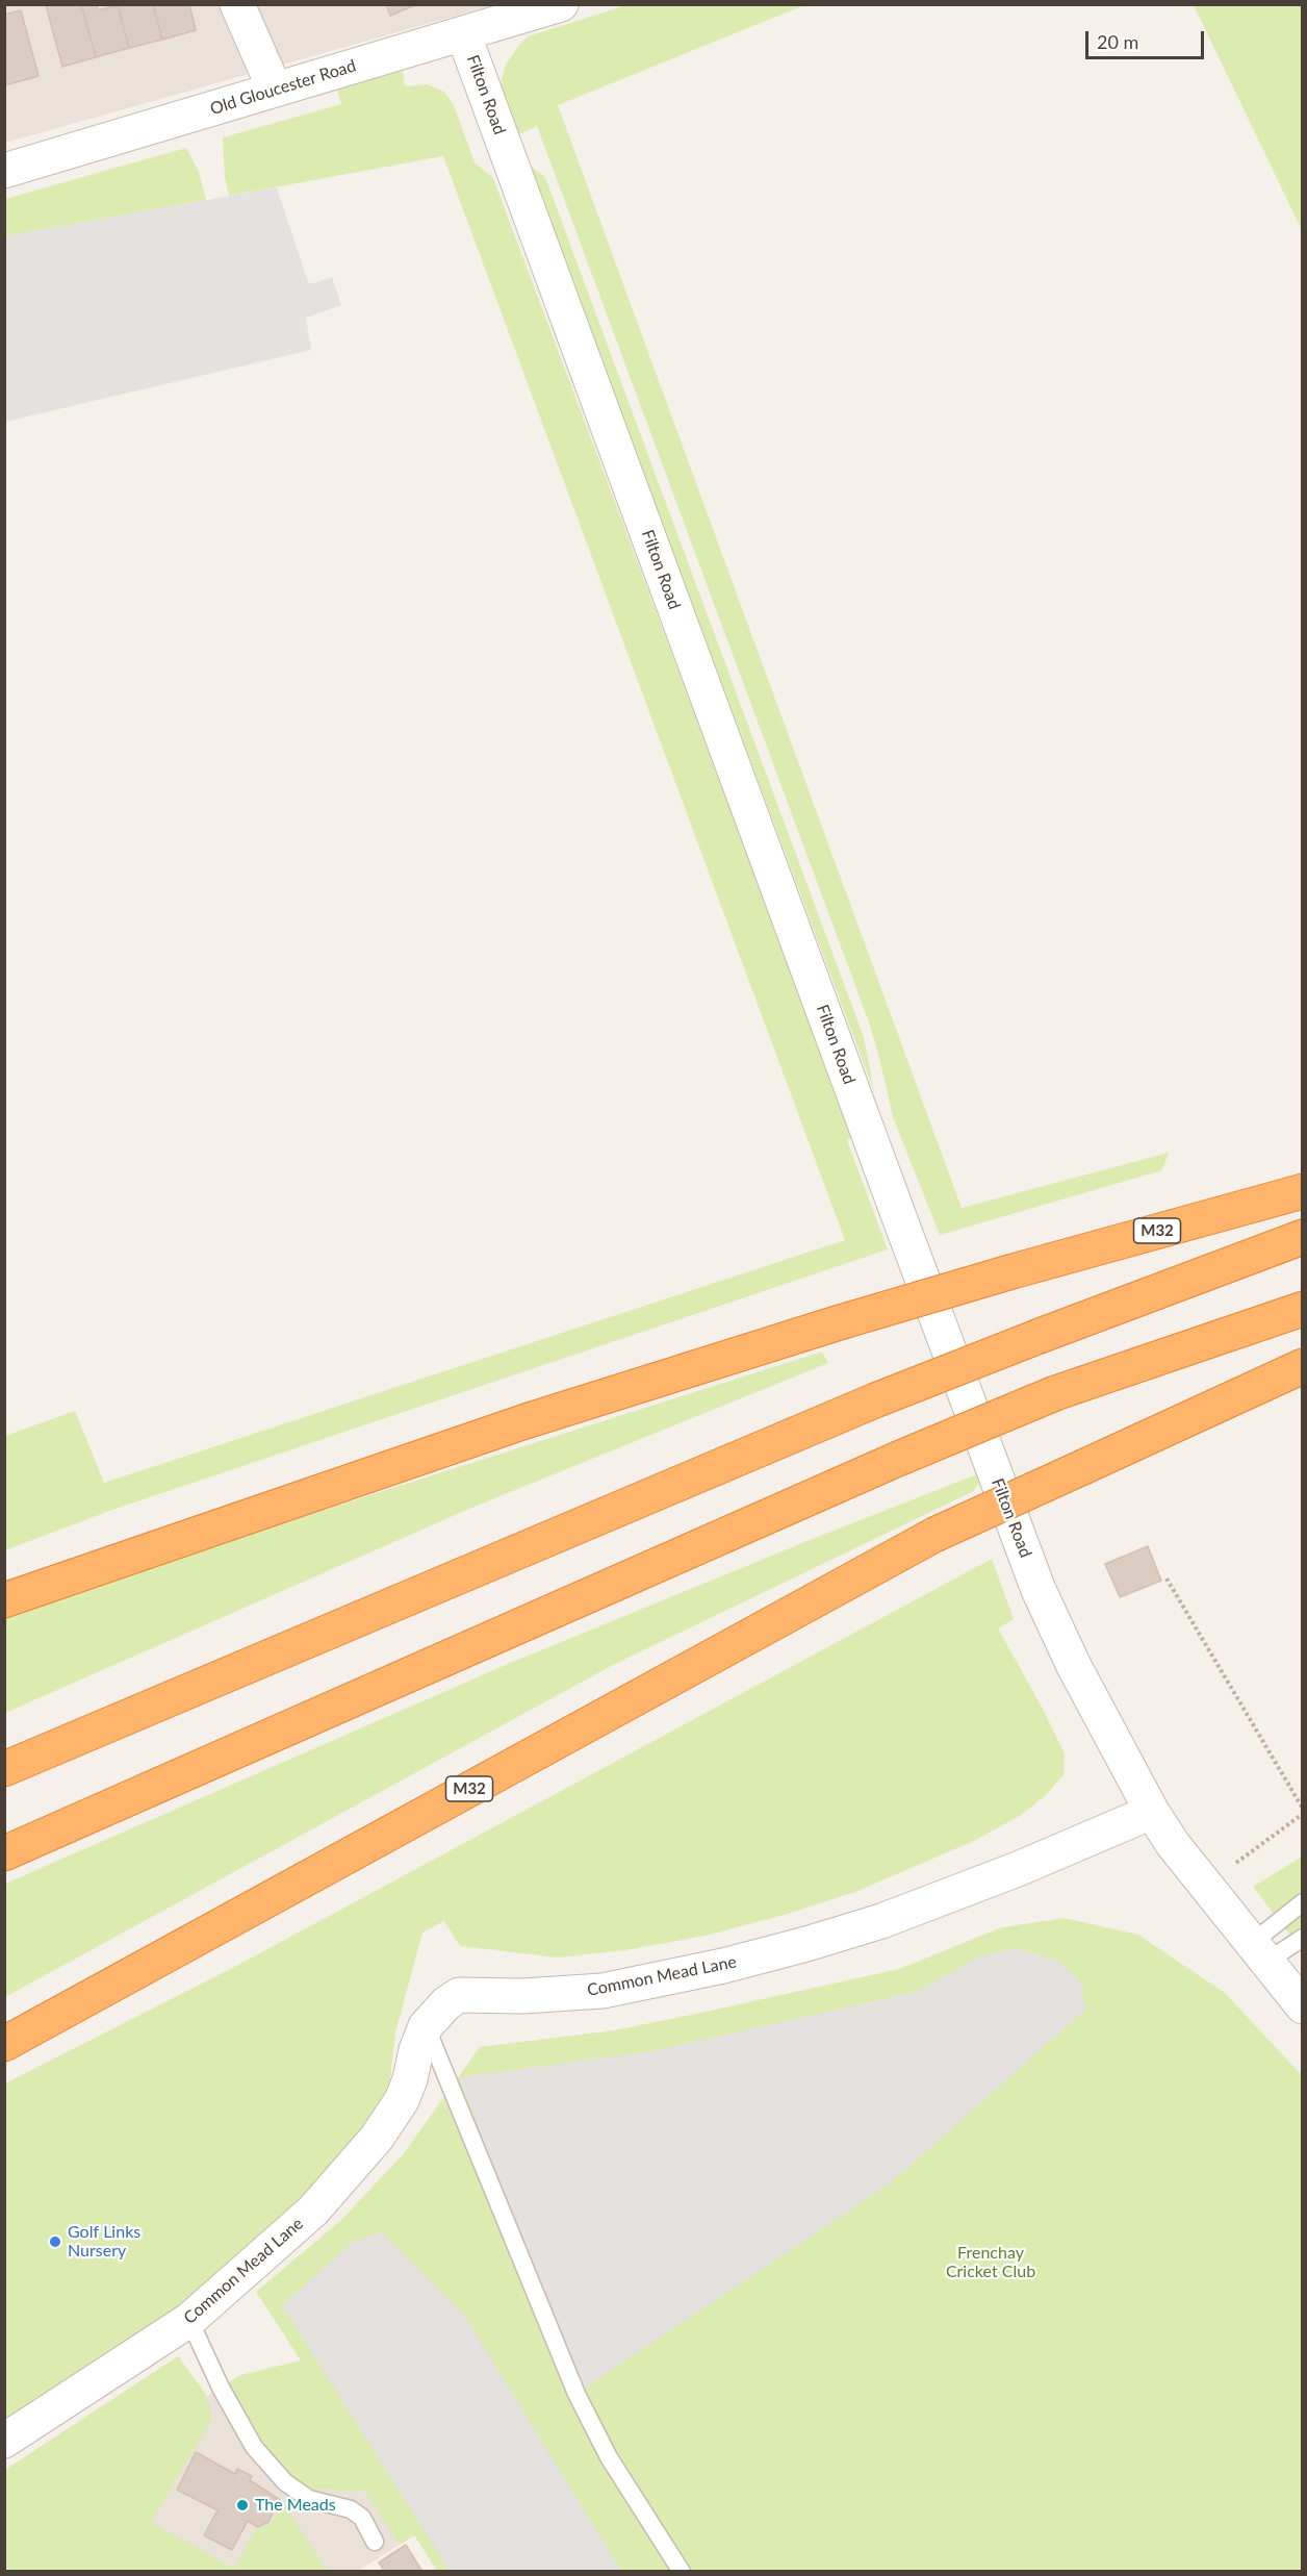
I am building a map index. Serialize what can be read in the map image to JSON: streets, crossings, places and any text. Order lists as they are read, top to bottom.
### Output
{
  "streets": {
    "highway": ["M32"],
    "street": ["Old Gloucester Road", "Filton Road", "Common Mead Lane"]
  },
  "crossings": [
    ["Old Gloucester Road", "Filton Road"],
    ["Filton Road", "Common Mead Lane"]
  ],
  "parks": ["Frenchay Cricket Club"],
  "places": ["Golf Links Nursery", "The Meads"],
  "scale_bar": "20 m"
}
